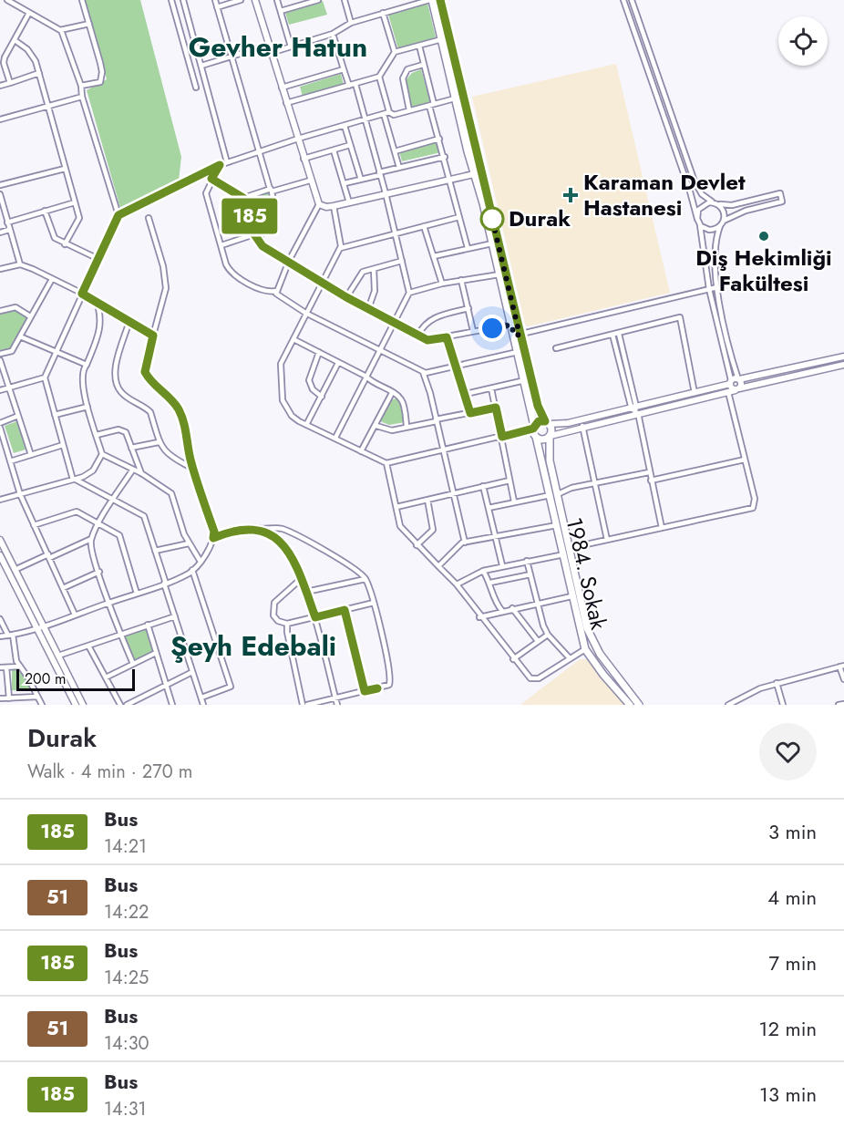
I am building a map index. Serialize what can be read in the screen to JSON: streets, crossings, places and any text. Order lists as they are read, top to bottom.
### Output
{
  "streets": {
    "main road": ["1984. Sokak"]
  },
  "districts": ["Gevher Hatun", "Şeyh Edebali"],
  "places": {
    "health": ["Karaman Devlet Hastanesi"],
    "other": ["Durak", "Diş Hekimliği Fakültesi"]
  },
  "lines": ["bus line 185"],
  "scale_bar": "200 m",
  "page": {
    "on_map": "185",
    "scale": "200 m",
    "heading": ["Durak", "Walk · 4 min · 270 m"],
    "list": [
      {
        "mark": "185",
        "name": "Bus",
        "note": "14:21",
        "value": "3 min"
      },
      {
        "mark": "51",
        "name": "Bus",
        "note": "14:22",
        "value": "4 min"
      },
      {
        "mark": "185",
        "name": "Bus",
        "note": "14:25",
        "value": "7 min"
      },
      {
        "mark": "51",
        "name": "Bus",
        "note": "14:30",
        "value": "12 min"
      },
      {
        "mark": "185",
        "name": "Bus",
        "note": "14:31",
        "value": "13 min"
      }
    ]
  }
}
